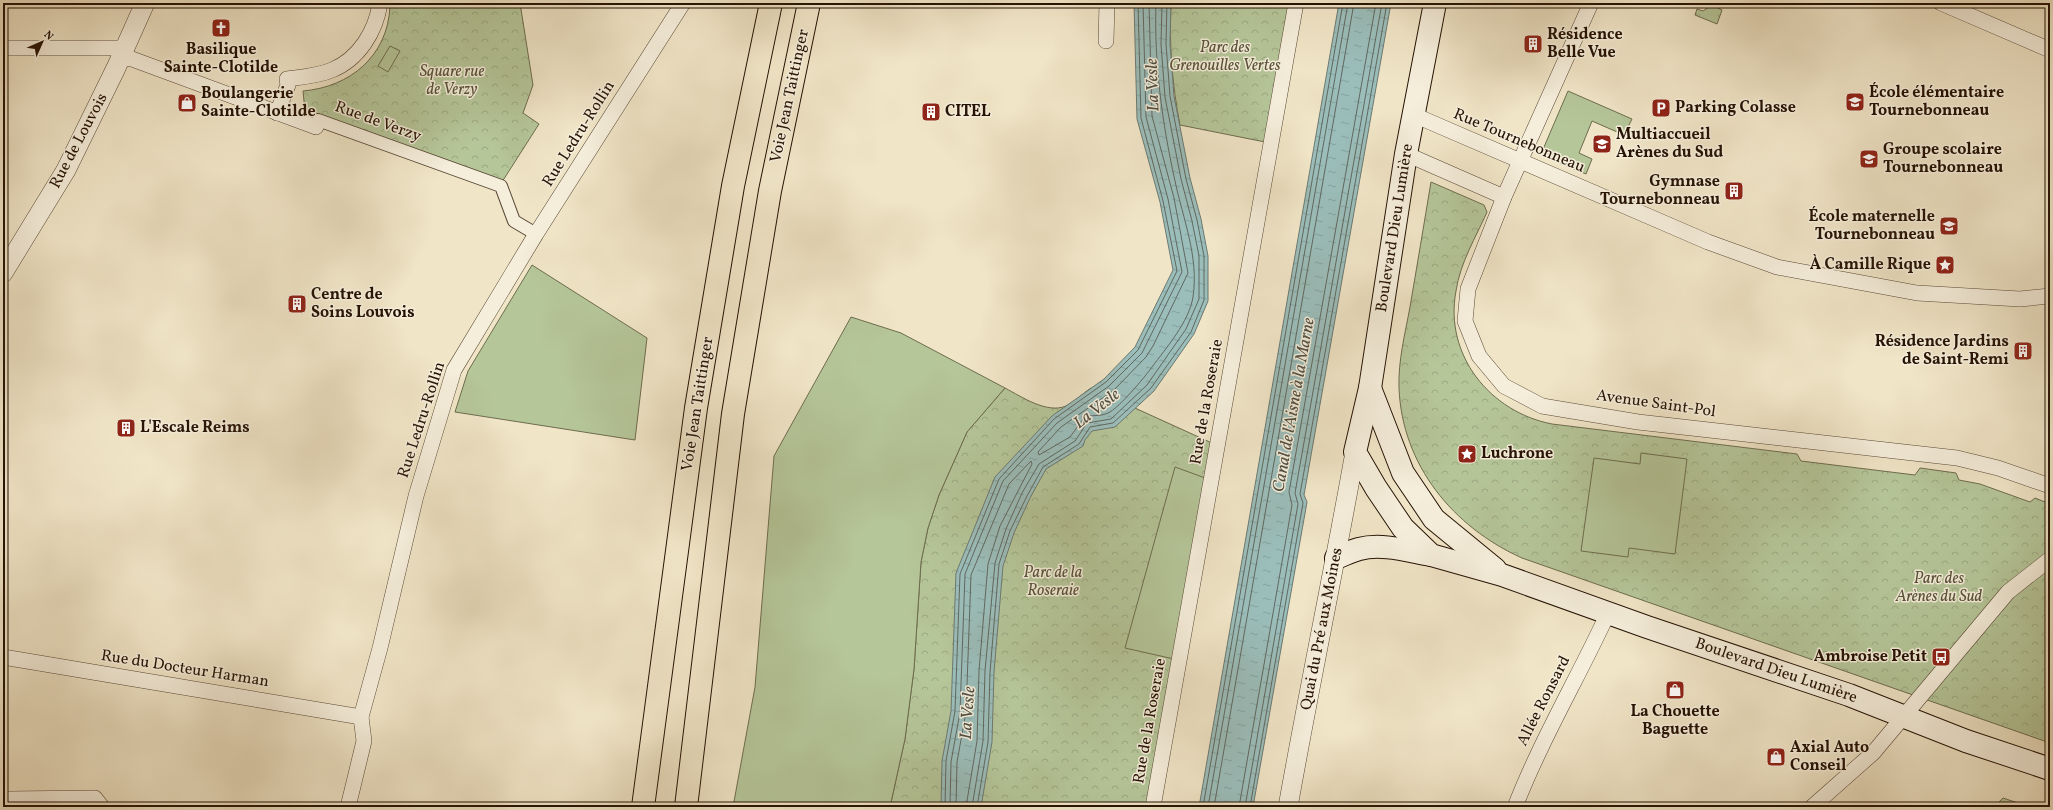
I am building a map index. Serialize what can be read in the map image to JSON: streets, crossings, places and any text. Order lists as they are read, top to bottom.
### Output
{
  "streets": {
    "highway": ["Voie Jean Taittinger"],
    "main road": ["Boulevard Dieu Lumière"],
    "street": [
      "Rue de Verzy",
      "Rue Ledru-Rollin",
      "Rue de Louvois",
      "Rue Tournebonneau",
      "Rue de la Roseraie",
      "Avenue Saint-Pol",
      "Quai du Pré aux Moines",
      "Rue du Docteur Harman",
      "Allée Ronsard"
    ]
  },
  "crossings": [
    ["Rue de Verzy", "Rue Ledru-Rollin"],
    ["Rue de Verzy", "Rue de Louvois"],
    ["Rue Ledru-Rollin", "Rue du Docteur Harman"],
    ["Rue Tournebonneau", "Boulevard Dieu Lumière"],
    ["Rue Tournebonneau", "Avenue Saint-Pol"],
    ["Boulevard Dieu Lumière", "Quai du Pré aux Moines"],
    ["Boulevard Dieu Lumière", "Allée Ronsard"]
  ],
  "water": ["La Vesle", "Canal de l'Aisne à la Marne"],
  "parks": [
    "Parc des Grenouilles Vertes",
    "Square rue de Verzy",
    "Parc de la Roseraie",
    "Parc des Arènes du Sud"
  ],
  "places": {
    "church": ["Basilique Sainte-Clotilde"],
    "building": [
      "Résidence Belle Vue",
      "CITEL",
      "Gymnase Tournebonneau",
      "Centre de Soins Louvois",
      "Résidence Jardins de Saint-Remi",
      "L'Escale Reims"
    ],
    "school or university": [
      "École élémentaire Tournebonneau",
      "Multiaccueil Arènes du Sud",
      "Groupe scolaire Tournebonneau",
      "École maternelle Tournebonneau"
    ],
    "shop": ["Boulangerie Sainte-Clotilde", "La Chouette Baguette", "Axial Auto Conseil"],
    "parking": ["Parking Colasse"],
    "place": ["À Camille Rique", "Luchrone"],
    "bus stop": ["Ambroise Petit"]
  },
  "north": "top right"
}
